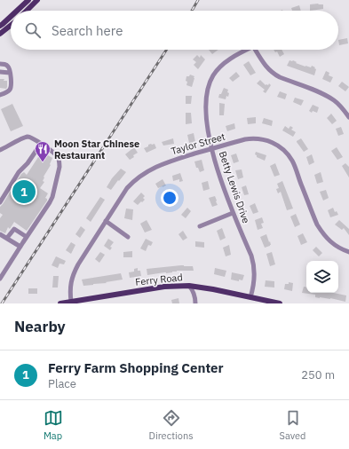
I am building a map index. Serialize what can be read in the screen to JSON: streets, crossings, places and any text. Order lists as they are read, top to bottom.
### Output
{
  "streets": {
    "main road": ["Ferry Road"],
    "street": ["Taylor Street", "Betty Lewis Drive"]
  },
  "crossings": [
    ["Taylor Street", "Betty Lewis Drive"],
    ["Taylor Street", "Ferry Road"],
    ["Betty Lewis Drive", "Ferry Road"]
  ],
  "places": {
    "restaurant": ["Moon Star Chinese Restaurant"]
  },
  "page": {
    "search": "Search here",
    "pins": "1",
    "heading": "Nearby",
    "list": [
      {
        "mark": "1",
        "name": "Ferry Farm Shopping Center",
        "note": "Place",
        "value": "250 m"
      }
    ],
    "nav": ["Map", "Directions", "Saved"]
  }
}
